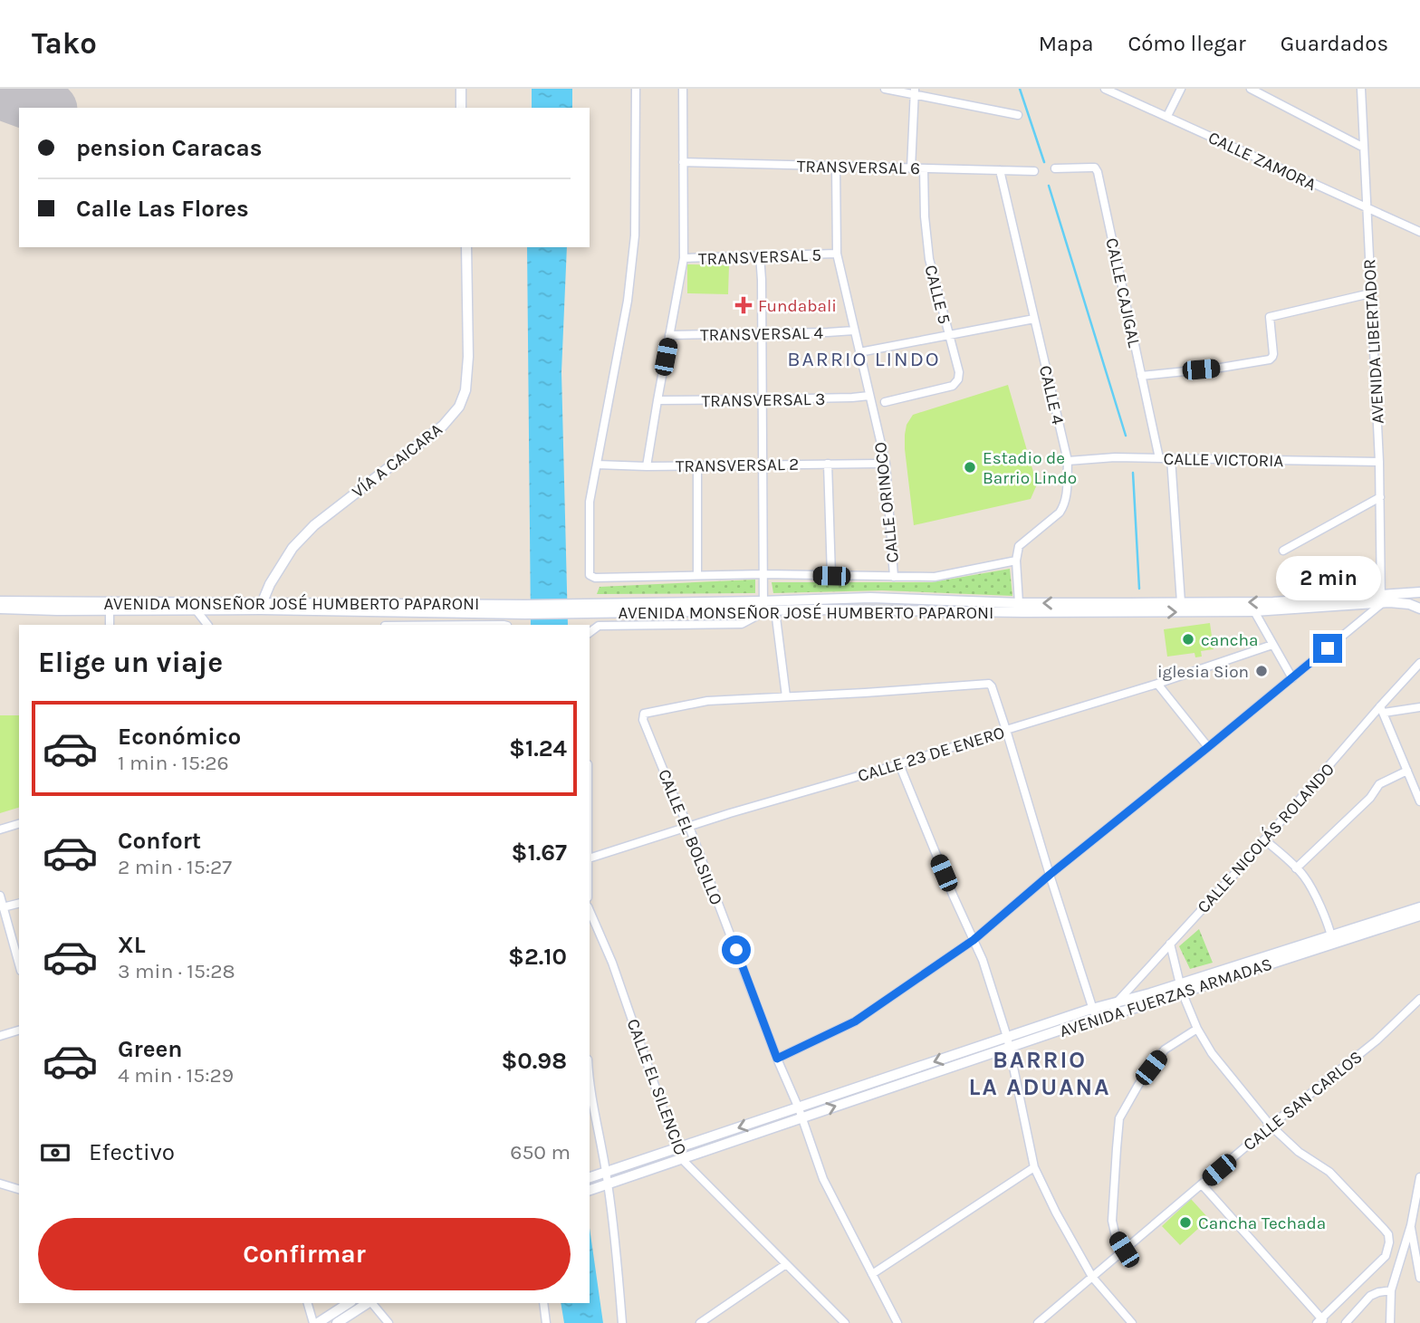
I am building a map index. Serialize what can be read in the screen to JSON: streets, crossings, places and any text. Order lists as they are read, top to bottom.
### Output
{
  "streets": {
    "street": [
      "CALLE ZAMORA",
      "TRANSVERSAL 6",
      "TRANSVERSAL 5",
      "CALLE CAJIGAL",
      "CALLE 5",
      "TRANSVERSAL 4",
      "AVENIDA LIBERTADOR",
      "CALLE 4",
      "TRANSVERSAL 3",
      "CALLE VICTORIA",
      "VÍA A CAICARA",
      "TRANSVERSAL 2",
      "CALLE ORINOCO",
      "AVENIDA MONSEÑOR JOSÉ HUMBERTO PAPARONI",
      "CALLE 23 DE ENERO",
      "CALLE EL BOLSILLO",
      "CALLE NICOLÁS ROLANDO",
      "AVENIDA FUERZAS ARMADAS",
      "CALLE EL SILENCIO",
      "CALLE SAN CARLOS"
    ]
  },
  "crossings": [
    ["CALLE ZAMORA", "AVENIDA LIBERTADOR"],
    ["TRANSVERSAL 6", "CALLE 5"],
    ["TRANSVERSAL 6", "CALLE 4"],
    ["TRANSVERSAL 6", "CALLE ORINOCO"],
    ["TRANSVERSAL 5", "CALLE ORINOCO"],
    ["CALLE CAJIGAL", "CALLE VICTORIA"],
    ["TRANSVERSAL 4", "CALLE ORINOCO"],
    ["AVENIDA LIBERTADOR", "CALLE VICTORIA"],
    ["AVENIDA LIBERTADOR", "AVENIDA MONSEÑOR JOSÉ HUMBERTO PAPARONI"],
    ["CALLE 4", "CALLE VICTORIA"],
    ["TRANSVERSAL 3", "CALLE ORINOCO"],
    ["VÍA A CAICARA", "AVENIDA MONSEÑOR JOSÉ HUMBERTO PAPARONI"],
    ["CALLE 23 DE ENERO", "CALLE EL BOLSILLO"],
    ["CALLE EL BOLSILLO", "AVENIDA FUERZAS ARMADAS"],
    ["CALLE NICOLÁS ROLANDO", "AVENIDA FUERZAS ARMADAS"],
    ["AVENIDA FUERZAS ARMADAS", "CALLE EL SILENCIO"]
  ],
  "districts": ["BARRIO LINDO", "BARRIO LA ADUANA"],
  "places": {
    "health": ["Fundabali"],
    "other": [
      "Estadio de Barrio Lindo",
      "cancha",
      "iglesia Sion",
      "Cancha Techada"
    ]
  },
  "page": {
    "header": "Tako",
    "nav": ["Mapa", "Cómo llegar", "Guardados"],
    "banner": ["pension Caracas", "Calle Las Flores"],
    "bubble": "2 min",
    "heading": "Elige un viaje",
    "list": [
      {
        "name": "Económico",
        "note": "1 min · 15:26",
        "value": "$1.24"
      },
      {
        "name": "Confort",
        "note": "2 min · 15:27",
        "value": "$1.67"
      },
      {
        "name": "XL",
        "note": "3 min · 15:28",
        "value": "$2.10"
      },
      {
        "name": "Green",
        "note": "4 min · 15:29",
        "value": "$0.98"
      }
    ],
    "pay": ["Efectivo", "650 m"],
    "buttons": "Confirmar"
  }
}
